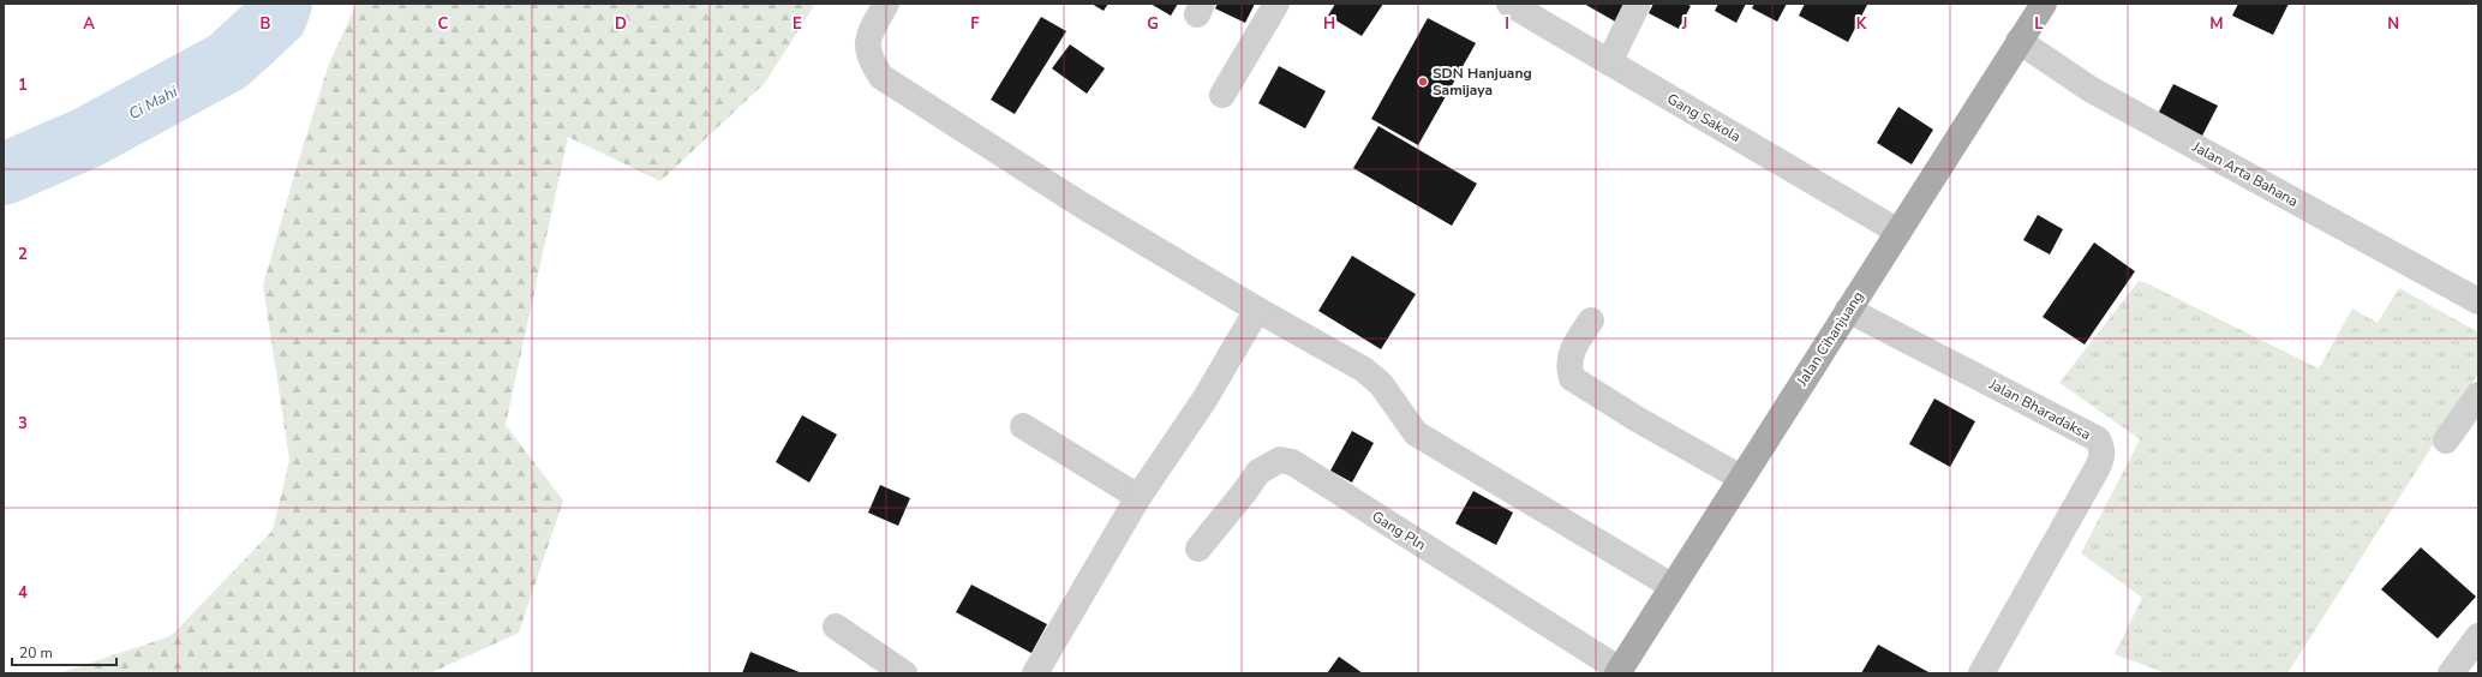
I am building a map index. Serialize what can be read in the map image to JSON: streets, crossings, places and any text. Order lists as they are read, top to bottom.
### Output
{
  "streets": {
    "main road": ["Jalan Cihanjuang"],
    "street": [
      "Gang Sakola",
      "Jalan Arta Bahana",
      "Jalan Bharadaksa",
      "Gang Pln"
    ]
  },
  "crossings": [
    ["Gang Sakola", "Jalan Cihanjuang"],
    ["Jalan Arta Bahana", "Jalan Cihanjuang"],
    ["Jalan Cihanjuang", "Jalan Bharadaksa"],
    ["Jalan Cihanjuang", "Gang Pln"]
  ],
  "water": ["Ci Mahi"],
  "places": ["SDN Hanjuang Samijaya"],
  "scale_bar": "20 m",
  "grid": {
    "columns": [
      "A",
      "B",
      "C",
      "D",
      "E",
      "F",
      "G",
      "H",
      "I",
      "J",
      "K",
      "L",
      "M",
      "N"
    ],
    "rows": [
      "1",
      "2",
      "3",
      "4"
    ]
  }
}
